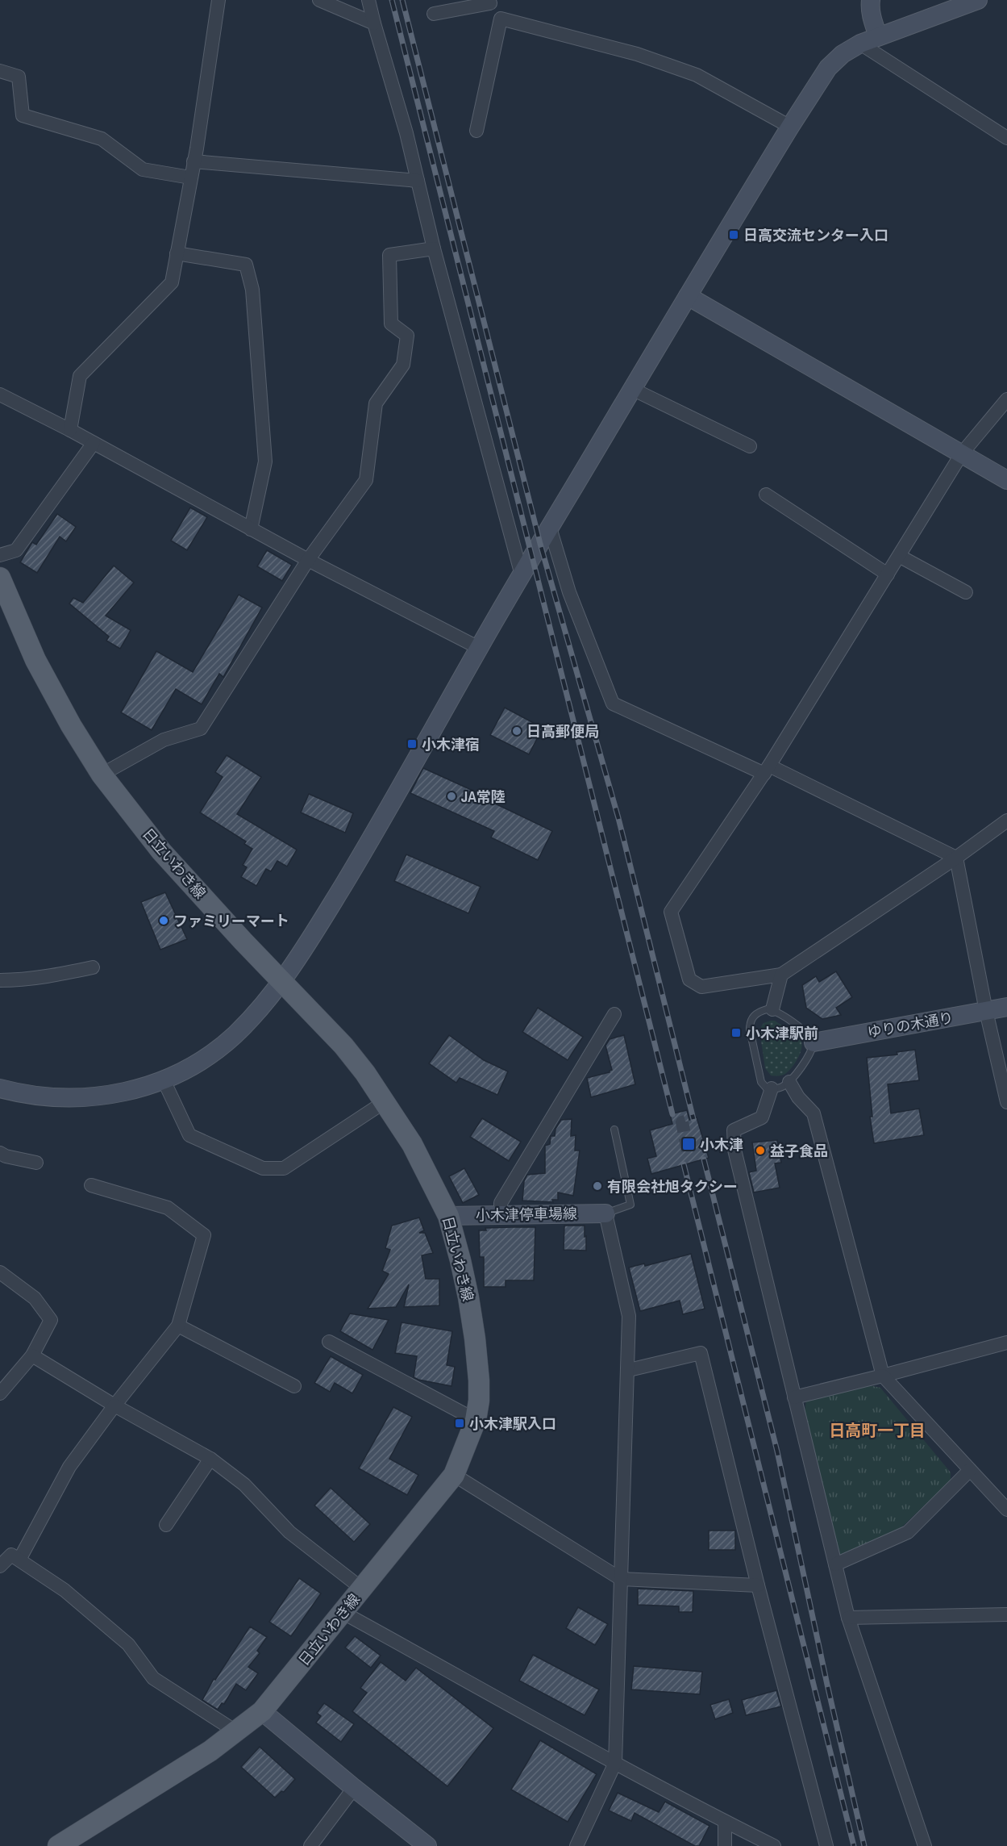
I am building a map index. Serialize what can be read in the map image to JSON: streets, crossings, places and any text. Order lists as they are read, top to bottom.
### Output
{
  "streets": {
    "main road": ["日立いわき線"],
    "street": ["ゆりの木通り", "小木津停車場線"]
  },
  "crossings": [
    ["日立いわき線", "小木津停車場線"]
  ],
  "districts": ["日高町一丁目"],
  "places": {
    "transit": [
      "日高交流センター入口",
      "小木津宿",
      "小木津駅前",
      "小木津",
      "小木津駅入口"
    ],
    "other": [
      "日高郵便局",
      "JA常陸",
      "ファミリーマート",
      "益子食品",
      "有限会社旭タクシー"
    ]
  }
}
